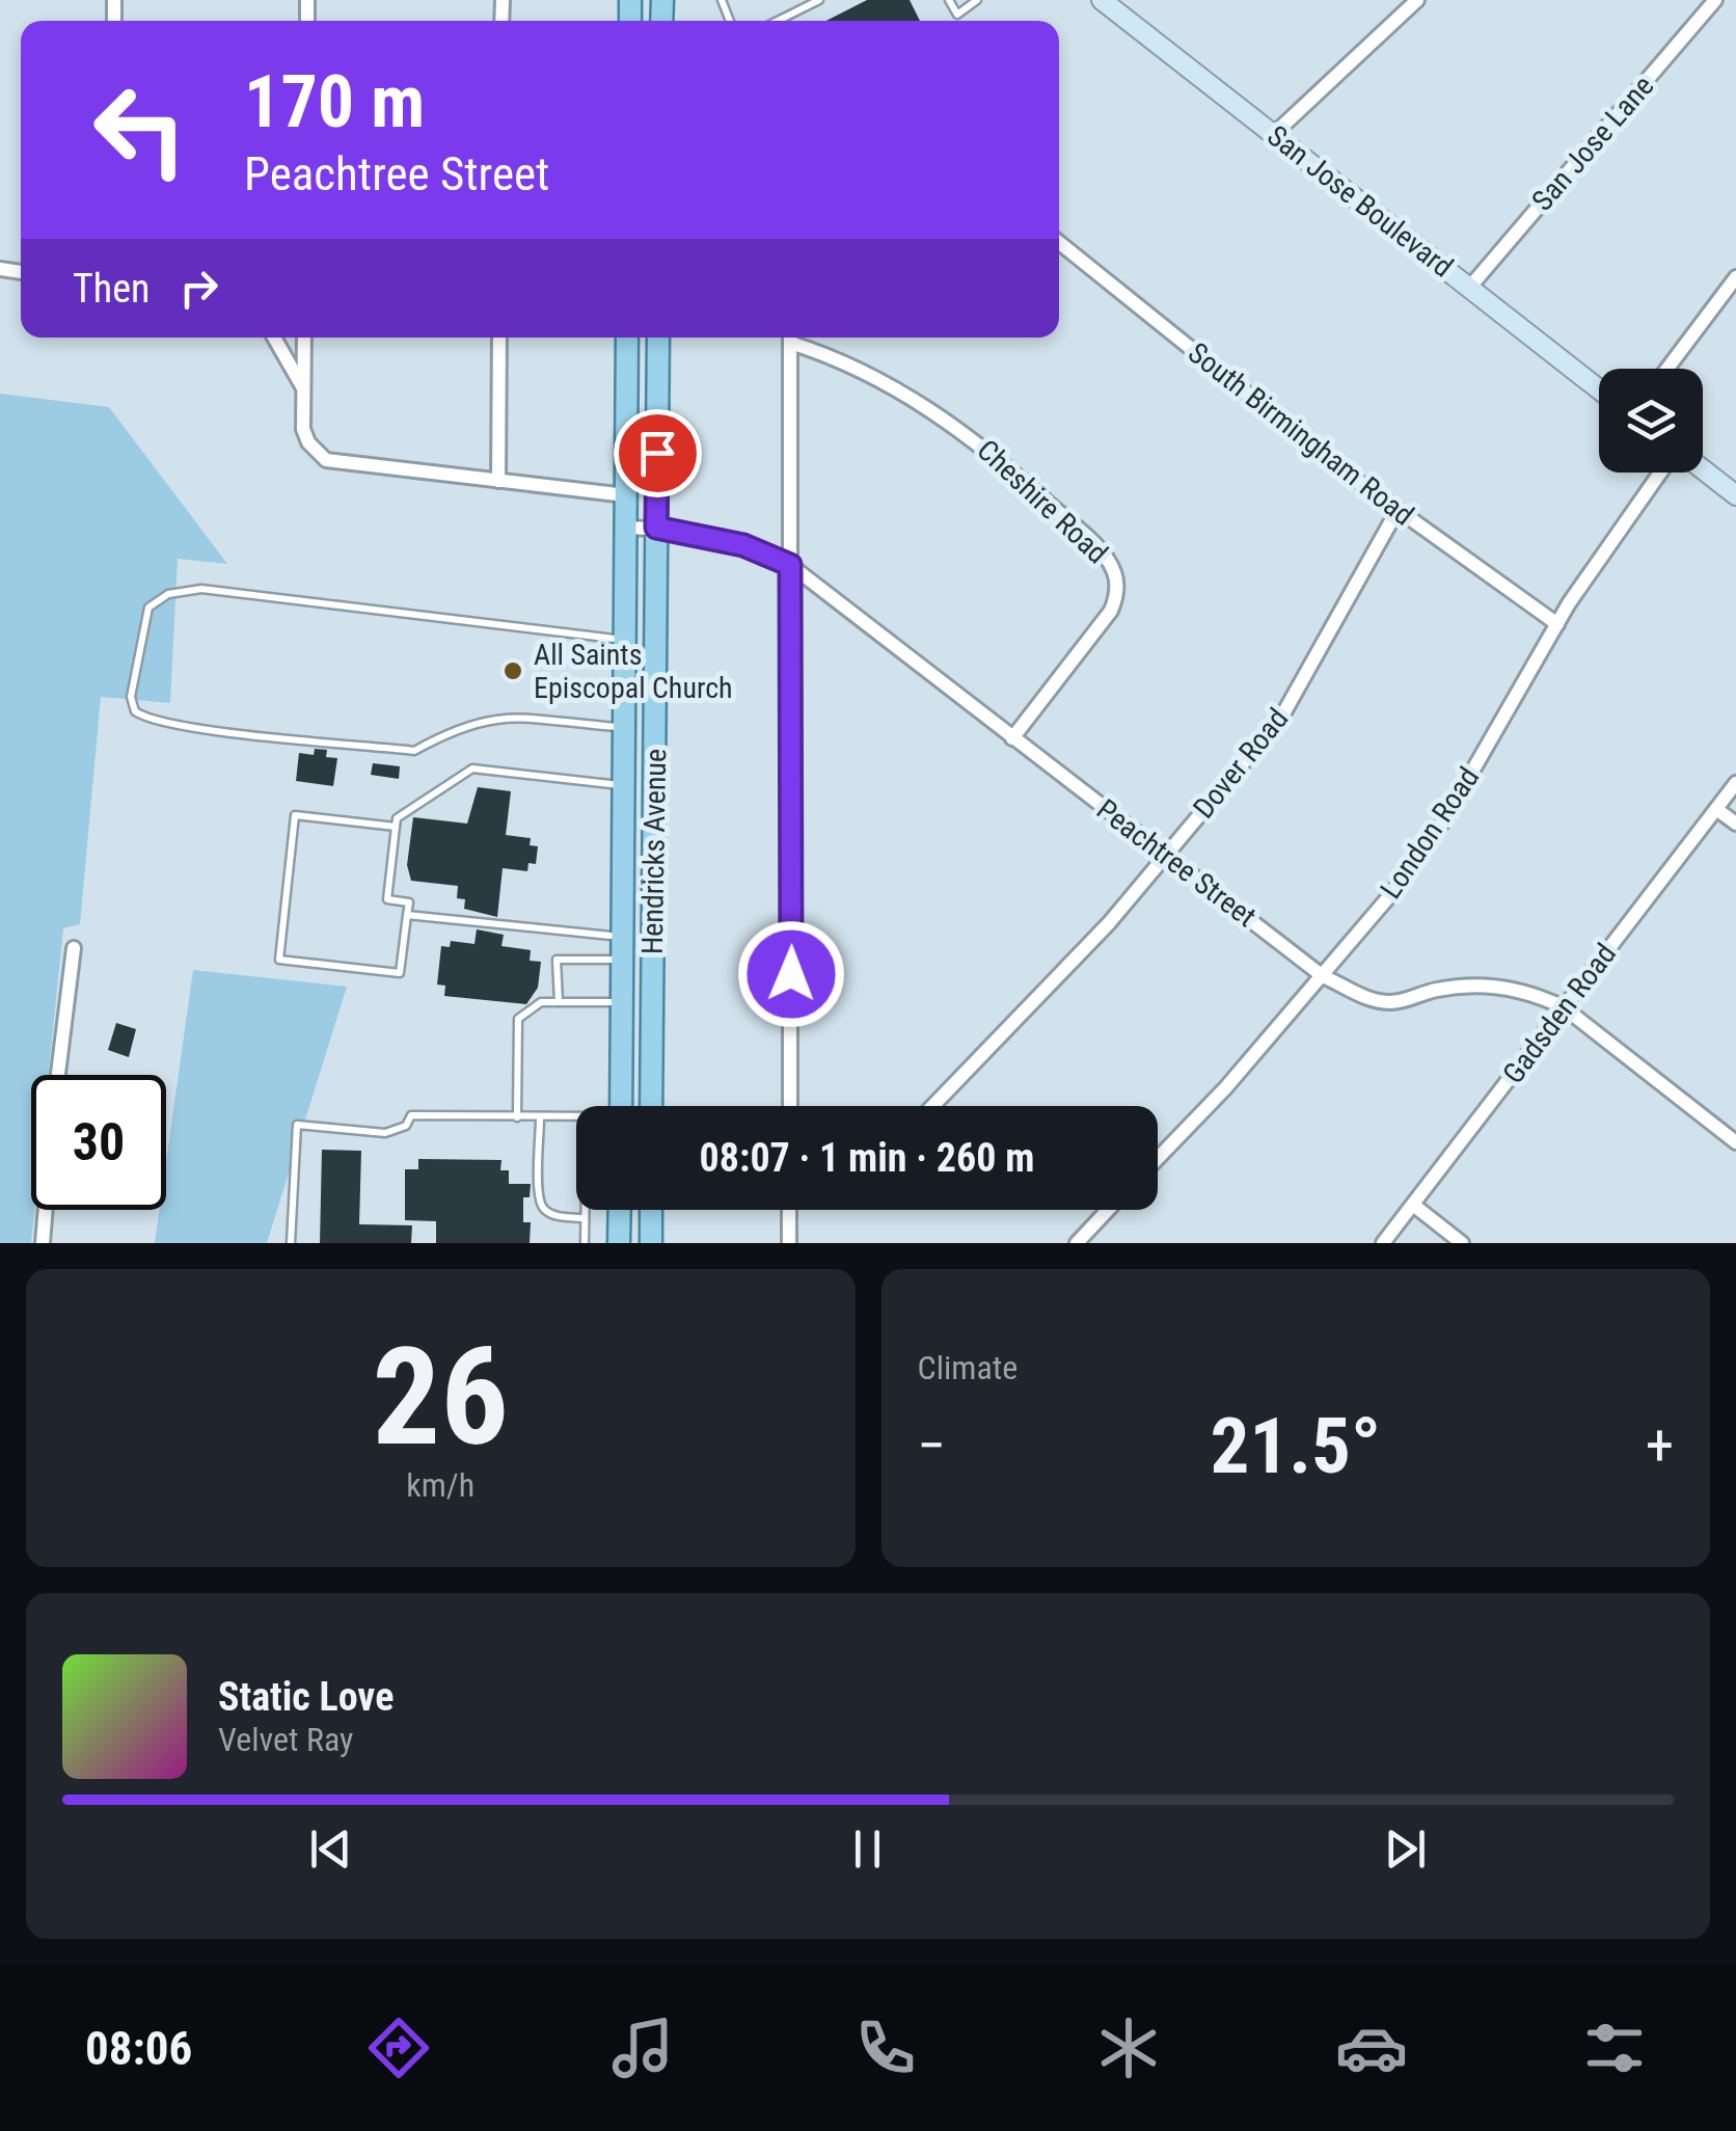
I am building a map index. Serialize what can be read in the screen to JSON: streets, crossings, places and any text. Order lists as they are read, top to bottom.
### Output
{
  "streets": {
    "main road": ["Hendricks Avenue"],
    "street": [
      "San Jose Lane",
      "San Jose Boulevard",
      "South Birmingham Road",
      "Cheshire Road",
      "Dover Road",
      "London Road",
      "Peachtree Street",
      "Gadsden Road"
    ]
  },
  "crossings": [
    ["San Jose Lane", "San Jose Boulevard"],
    ["South Birmingham Road", "Dover Road"],
    ["South Birmingham Road", "London Road"],
    ["Cheshire Road", "Peachtree Street"],
    ["Dover Road", "Peachtree Street"],
    ["London Road", "Peachtree Street"],
    ["Hendricks Avenue", "Peachtree Street"],
    ["Peachtree Street", "Gadsden Road"]
  ],
  "places": ["All Saints Episcopal Church"],
  "page": {
    "turn": ["170 m", "Peachtree Street"],
    "then": "Then",
    "limit": "30",
    "trip": "08:07 · 1 min · 260 m",
    "tile": [
      ["26", "km/h"],
      "Climate"
    ],
    "heat": ["−", "21.5°", "+"],
    "song": ["Static Love", "Velvet Ray"],
    "tabs": "08:06"
  }
}
